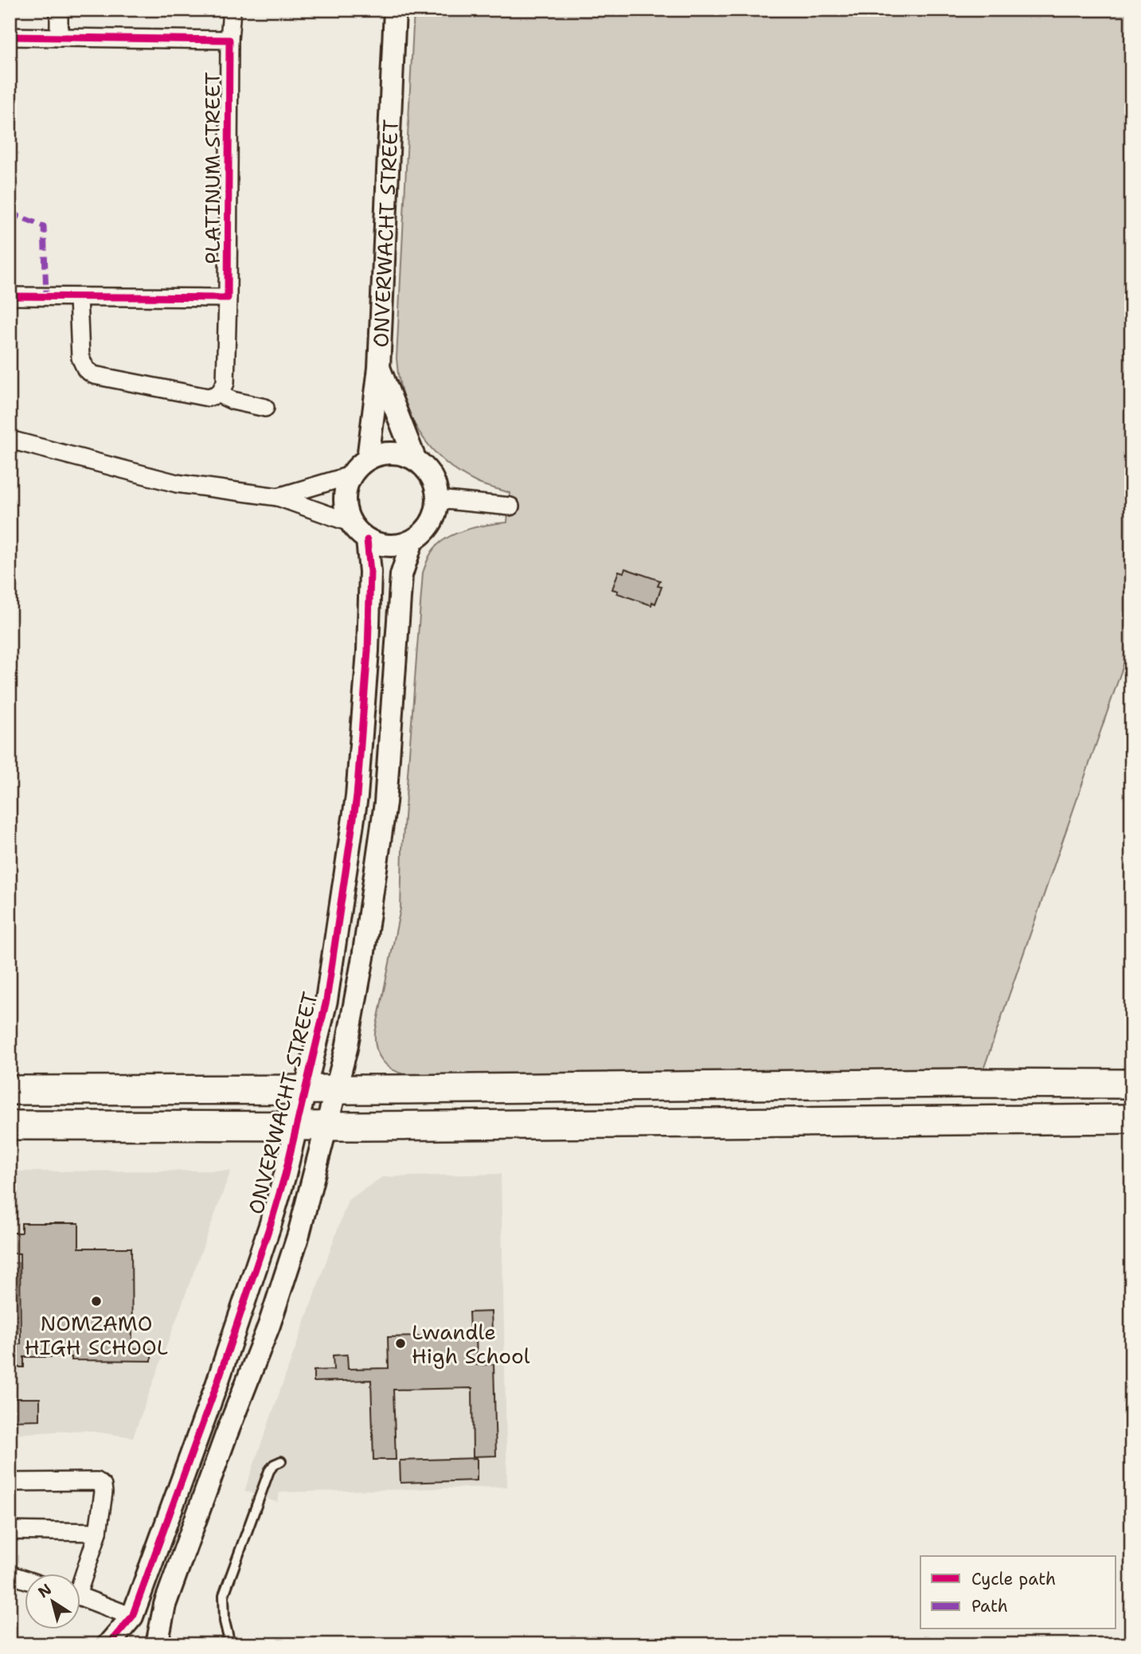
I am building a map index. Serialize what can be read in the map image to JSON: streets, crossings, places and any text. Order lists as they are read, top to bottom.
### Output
{
  "streets": {
    "street": ["PLATINUM STREET", "ONVERWACHT STREET"]
  },
  "places": ["NOMZAMO HIGH SCHOOL", "Lwandle High School"],
  "legend": ["Cycle path", "Path"],
  "north": "top left"
}
